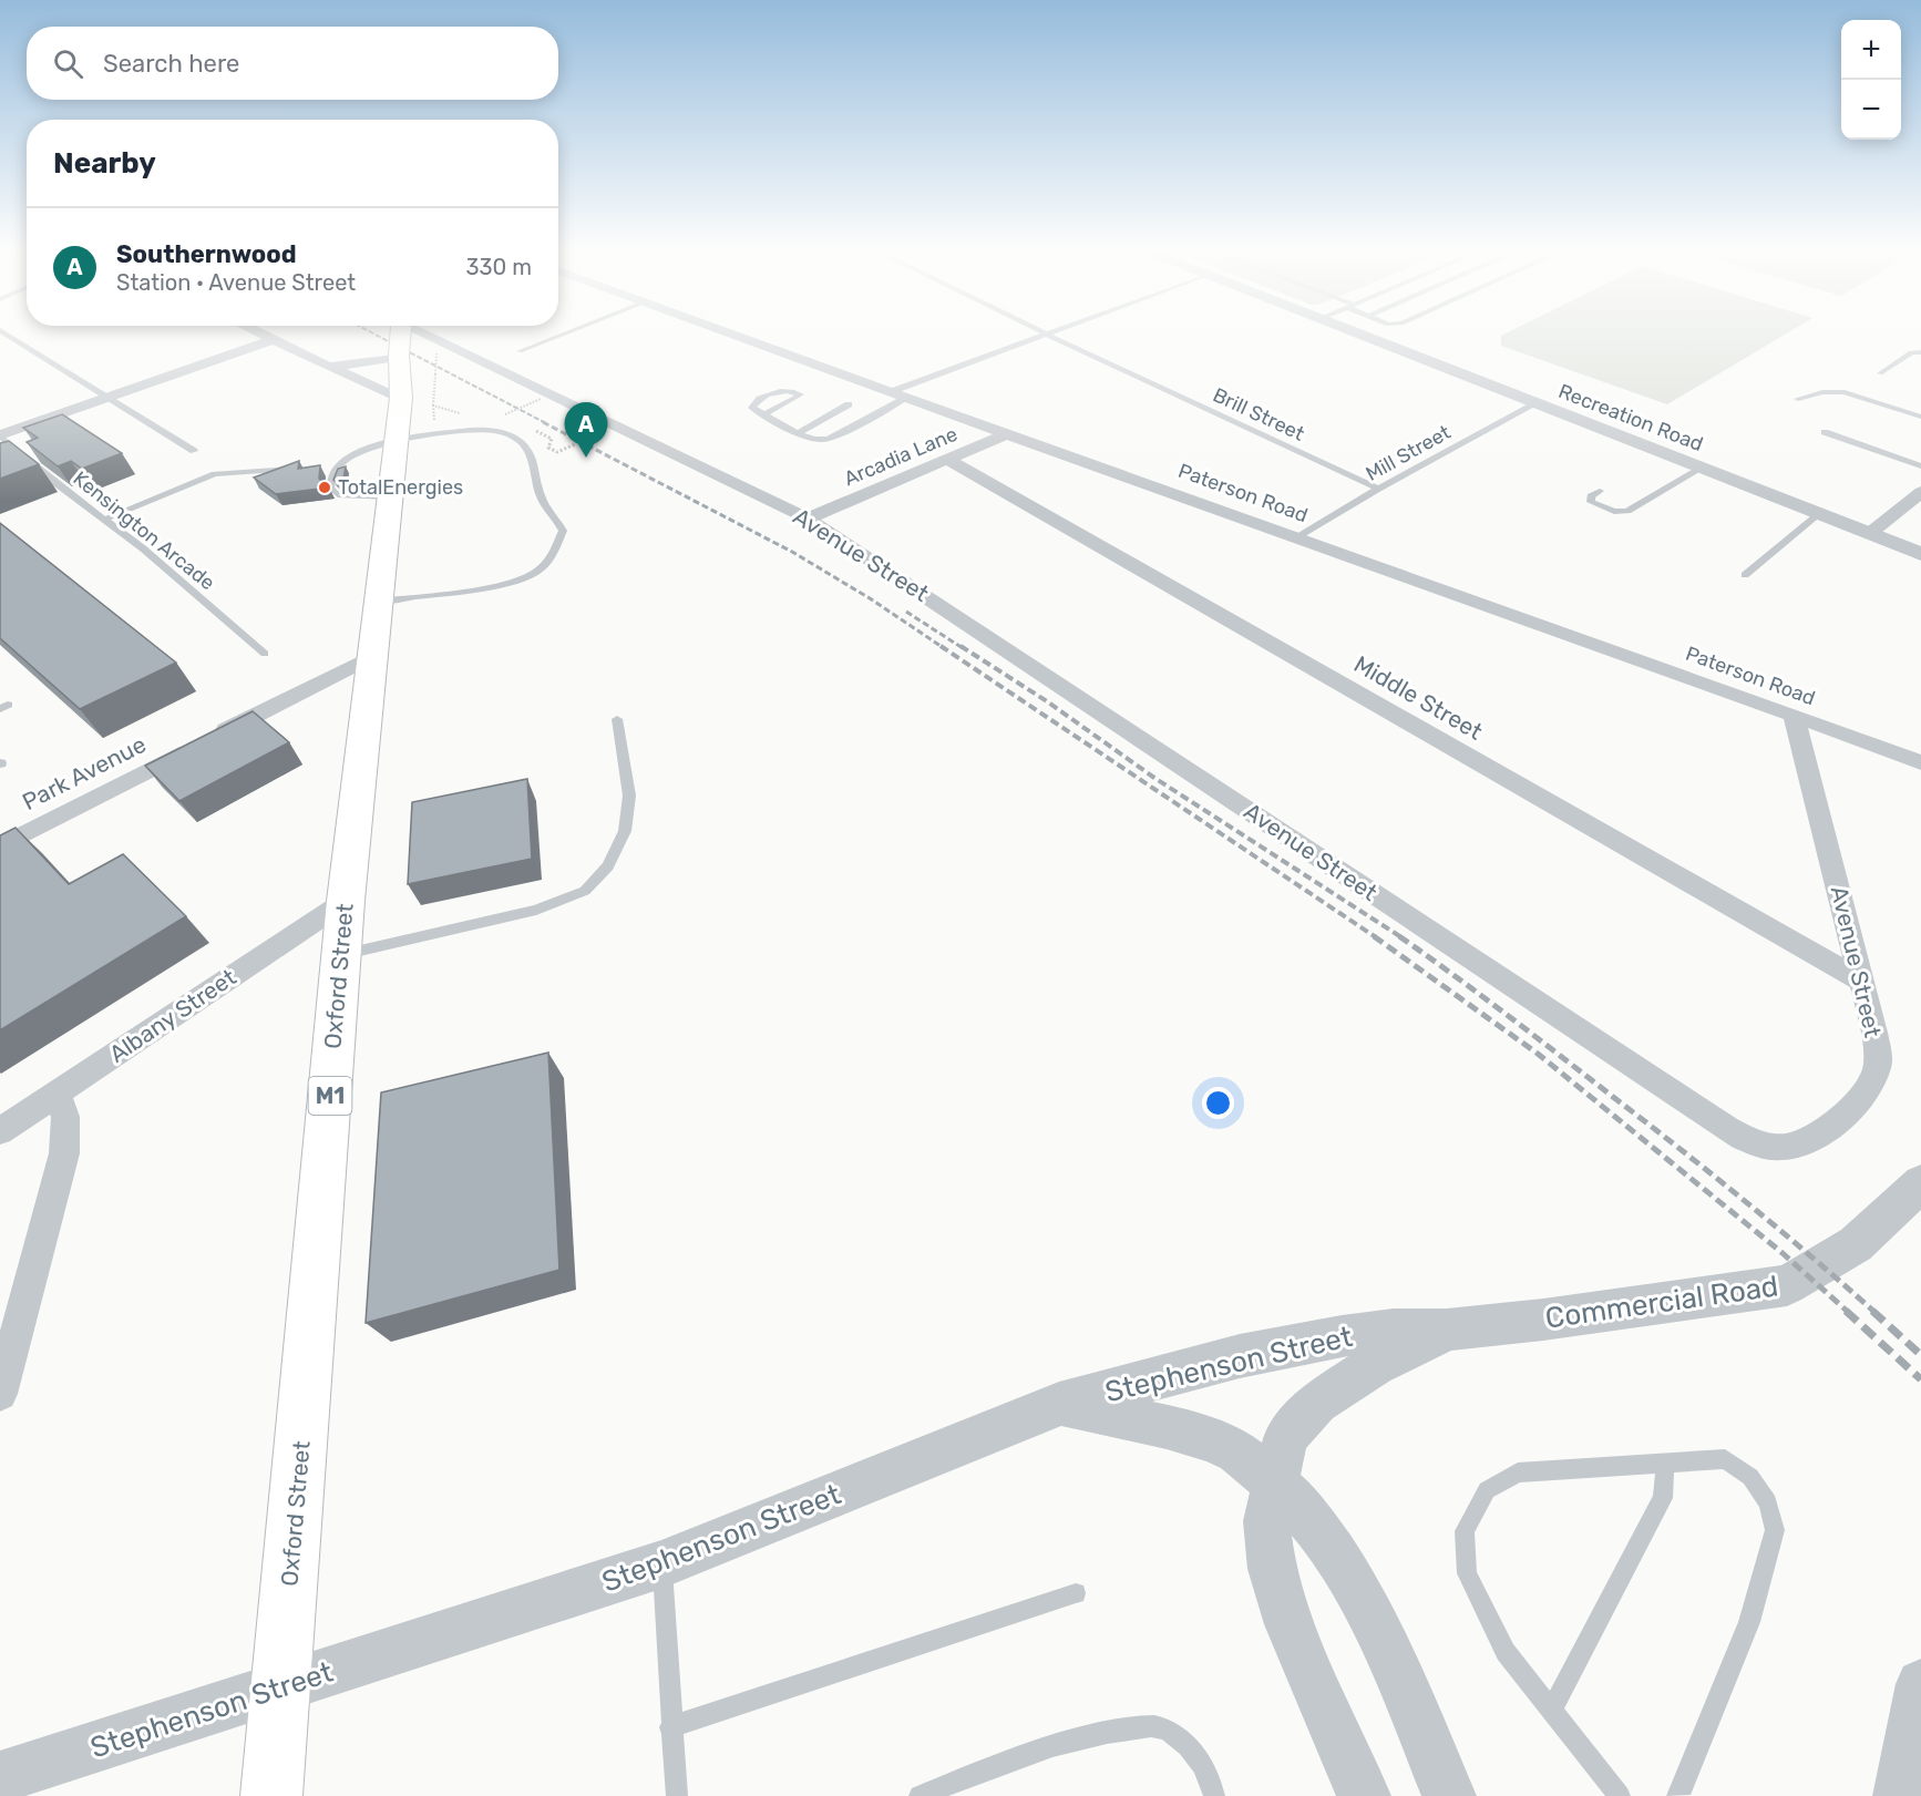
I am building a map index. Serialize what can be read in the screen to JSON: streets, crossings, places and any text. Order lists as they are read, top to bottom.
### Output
{
  "streets": {
    "main road": ["Oxford Street", "M1"],
    "street": [
      "Recreation Road",
      "Arcadia Lane",
      "Paterson Road",
      "Avenue Street",
      "Middle Street",
      "Park Avenue",
      "Albany Street",
      "Commercial Road",
      "Stephenson Street"
    ],
    "lane": ["Brill Street", "Mill Street", "Kensington Arcade"]
  },
  "crossings": [
    ["Brill Street", "Mill Street"],
    ["Recreation Road", "Mill Street"],
    ["Mill Street", "Paterson Road"],
    ["Arcadia Lane", "Paterson Road"],
    ["Arcadia Lane", "Avenue Street"],
    ["Arcadia Lane", "Middle Street"],
    ["Paterson Road", "Avenue Street"],
    ["Avenue Street", "Middle Street"],
    ["Park Avenue", "Oxford Street"],
    ["Oxford Street", "Albany Street"],
    ["Oxford Street", "Stephenson Street"],
    ["Commercial Road", "Stephenson Street"]
  ],
  "places": ["TotalEnergies"],
  "page": {
    "map_buttons": ["+", "−"],
    "search": "Search here",
    "heading": "Nearby",
    "list": [
      {
        "mark": "A",
        "name": "Southernwood",
        "note": "Station · Avenue Street",
        "value": "330 m"
      }
    ],
    "pins": "A"
  }
}
